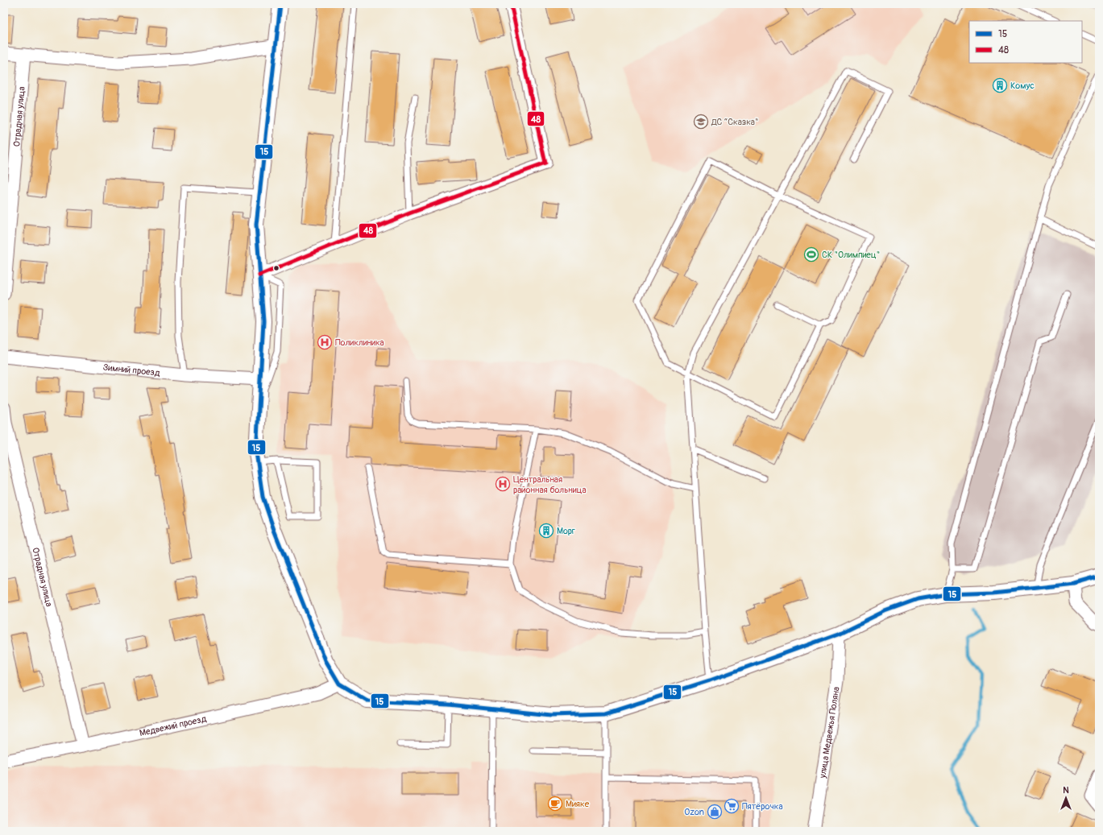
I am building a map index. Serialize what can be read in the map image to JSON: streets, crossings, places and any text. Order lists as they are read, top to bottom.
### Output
{
  "streets": {
    "street": [
      "Отрадная улица",
      "Зимний проезд",
      "Медвежий проезд",
      "улица Медвежья Поляна"
    ]
  },
  "crossings": [
    ["Отрадная улица", "Медвежий проезд"]
  ],
  "places": {
    "building": ["Комус", "Морг"],
    "school or university": ["ДС “Сказка\""],
    "sports": ["СК \"Олимпиец\""],
    "hospital": ["Поликлиника", "Центральная районная больница"],
    "cafe": ["Мияке"],
    "supermarket": ["Пятёрочка"],
    "shop": ["Ozon"]
  },
  "lines": ["transit line 15", "transit line 48"],
  "legend": ["15", "48"],
  "north": "top"
}
